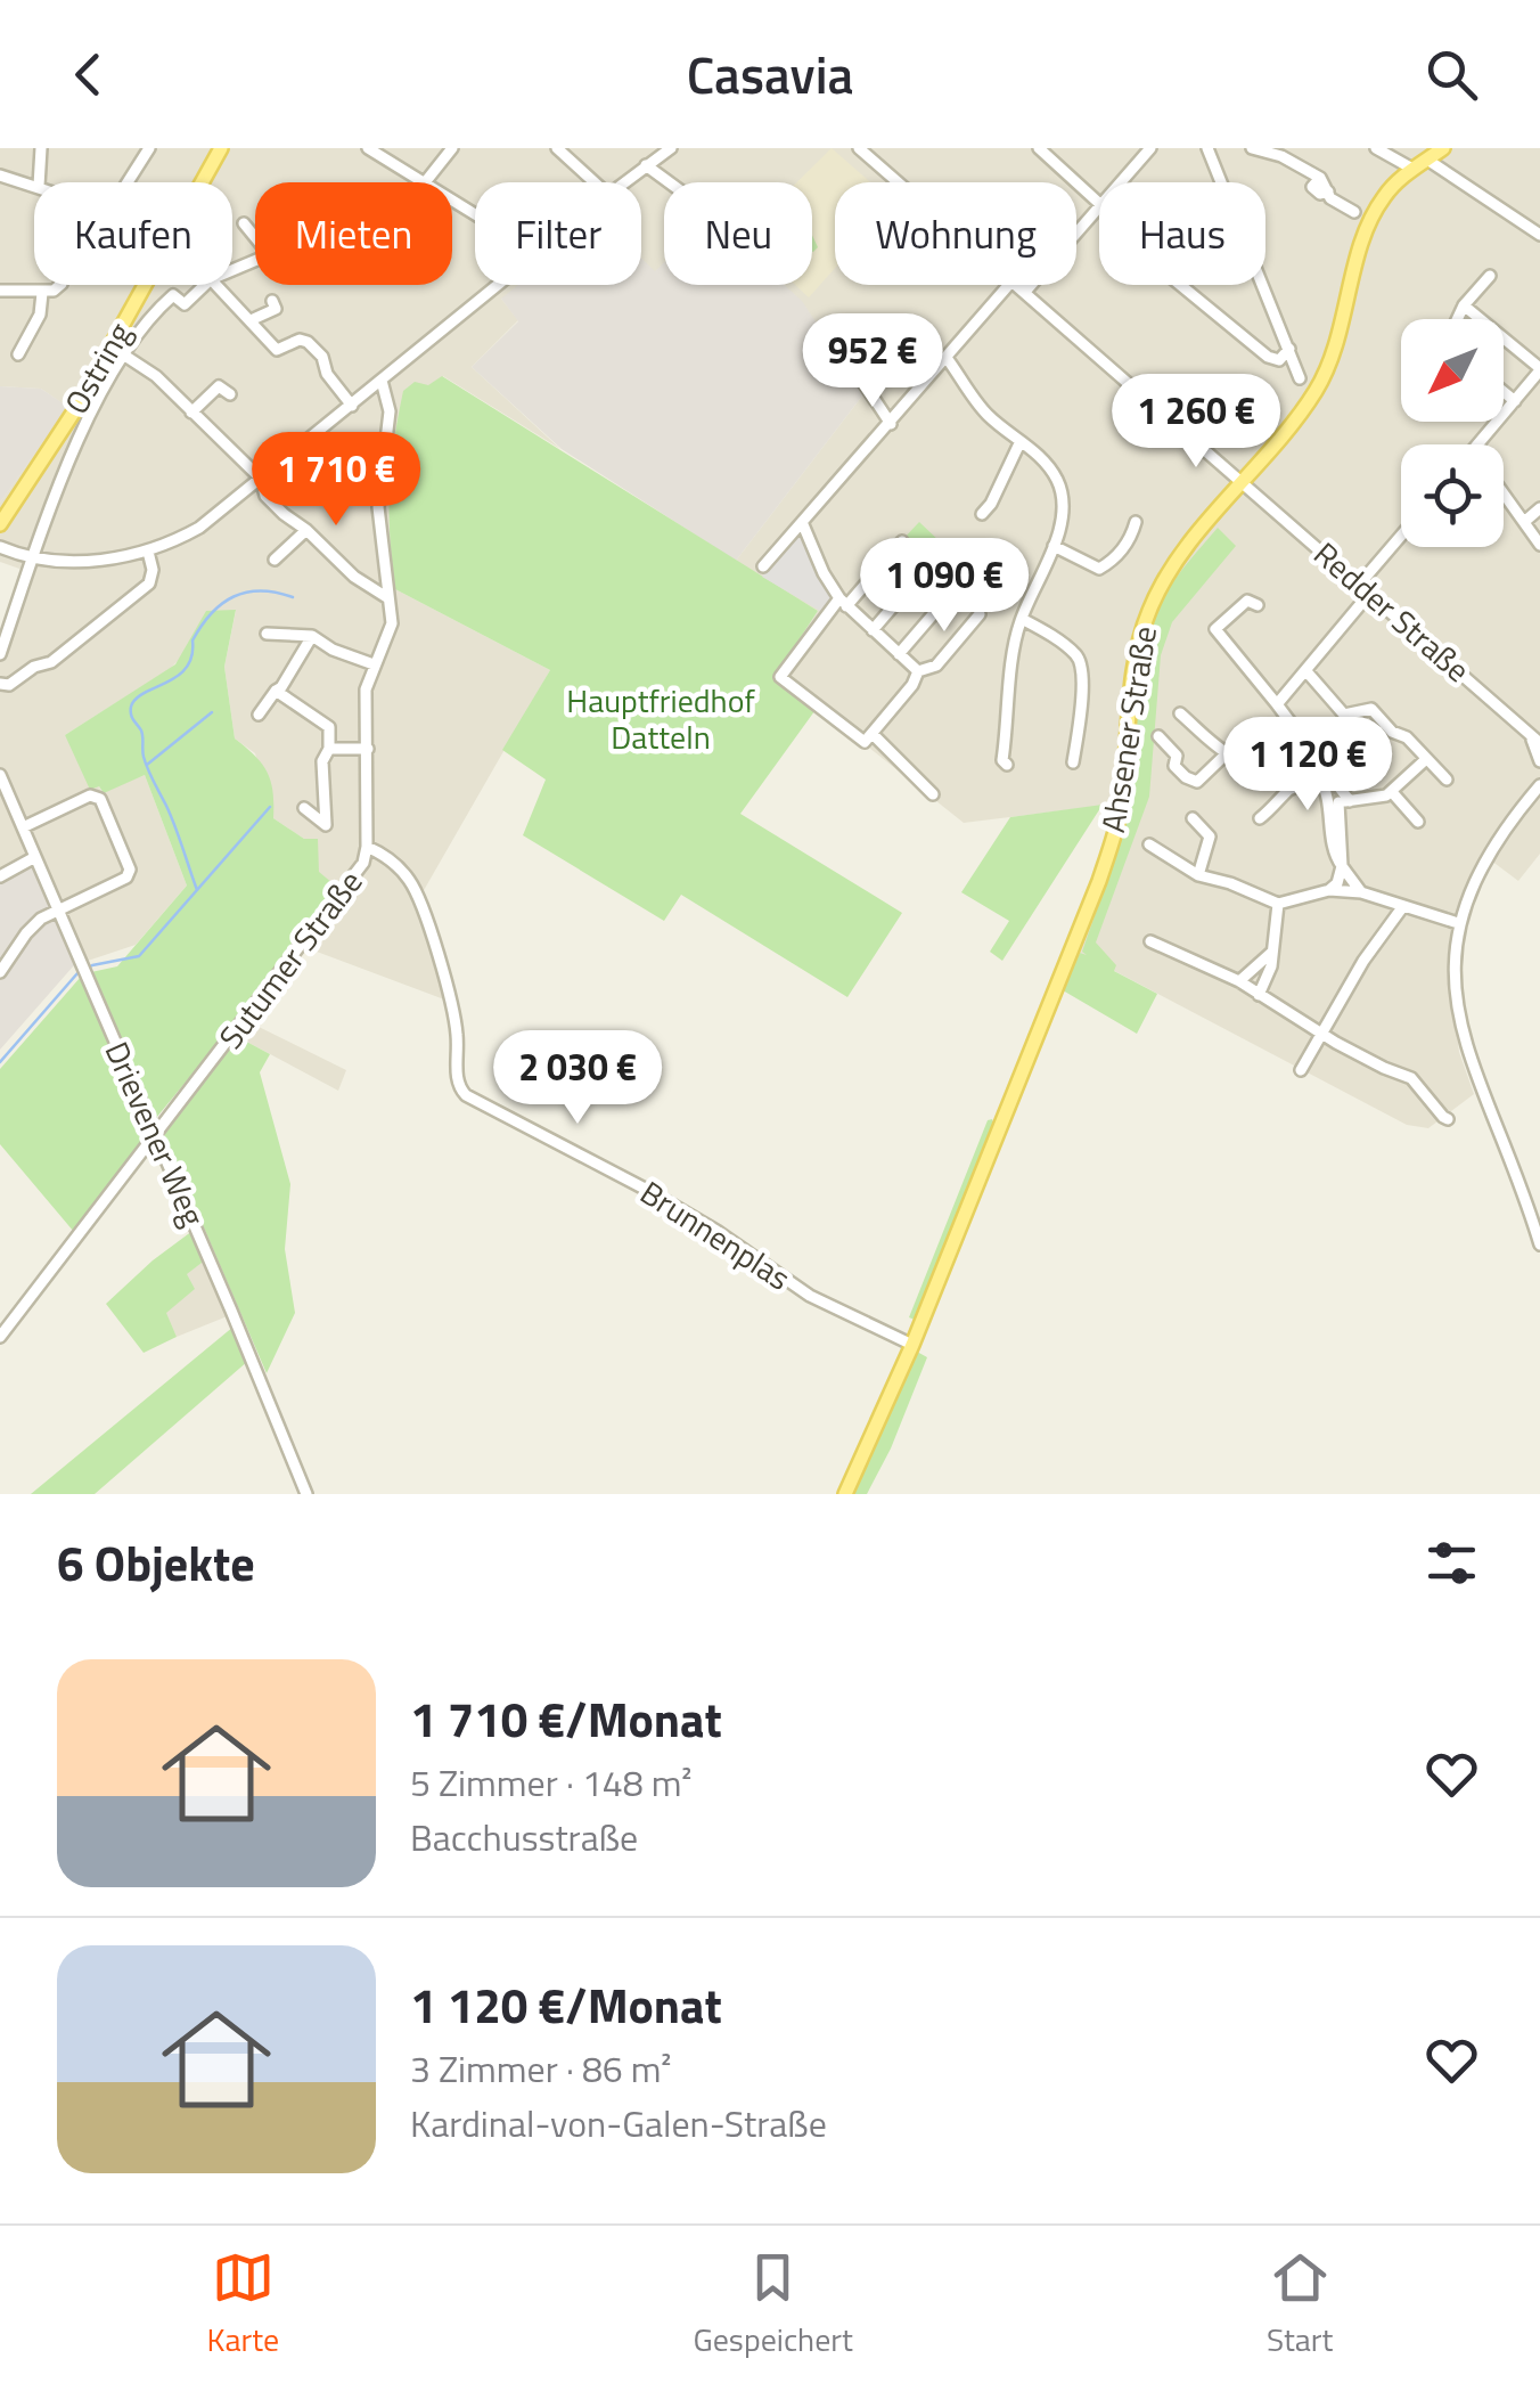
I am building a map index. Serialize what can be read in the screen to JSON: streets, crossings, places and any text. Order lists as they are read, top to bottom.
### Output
{
  "streets": {
    "main road": ["Ostring", "Ahsener Straße"],
    "street": [
      "Redder Straße",
      "Sutumer Straße",
      "Drievener Weg",
      "Brunnenplas"
    ]
  },
  "crossings": [
    ["Redder Straße", "Ahsener Straße"],
    ["Ahsener Straße", "Brunnenplas"],
    ["Sutumer Straße", "Drievener Weg"],
    ["Sutumer Straße", "Brunnenplas"]
  ],
  "parks": ["Hauptfriedhof Datteln"],
  "north": "bottom left",
  "page": {
    "header": "Casavia",
    "chip": [
      "Kaufen",
      "Mieten",
      "Filter",
      "Neu",
      "Wohnung",
      "Haus"
    ],
    "price": [
      "952 €",
      "1 260 €",
      "1 710 €",
      "1 090 €",
      "1 120 €",
      "2 030 €"
    ],
    "heading": "6 Objekte",
    "list": [
      {
        "name": "1 710 €/Monat",
        "note": "5 Zimmer · 148 m² · Bacchusstraße"
      },
      {
        "name": "1 120 €/Monat",
        "note": "3 Zimmer · 86 m² · Kardinal-von-Galen-Straße"
      }
    ],
    "tabs": ["Karte", "Gespeichert", "Start"]
  }
}
